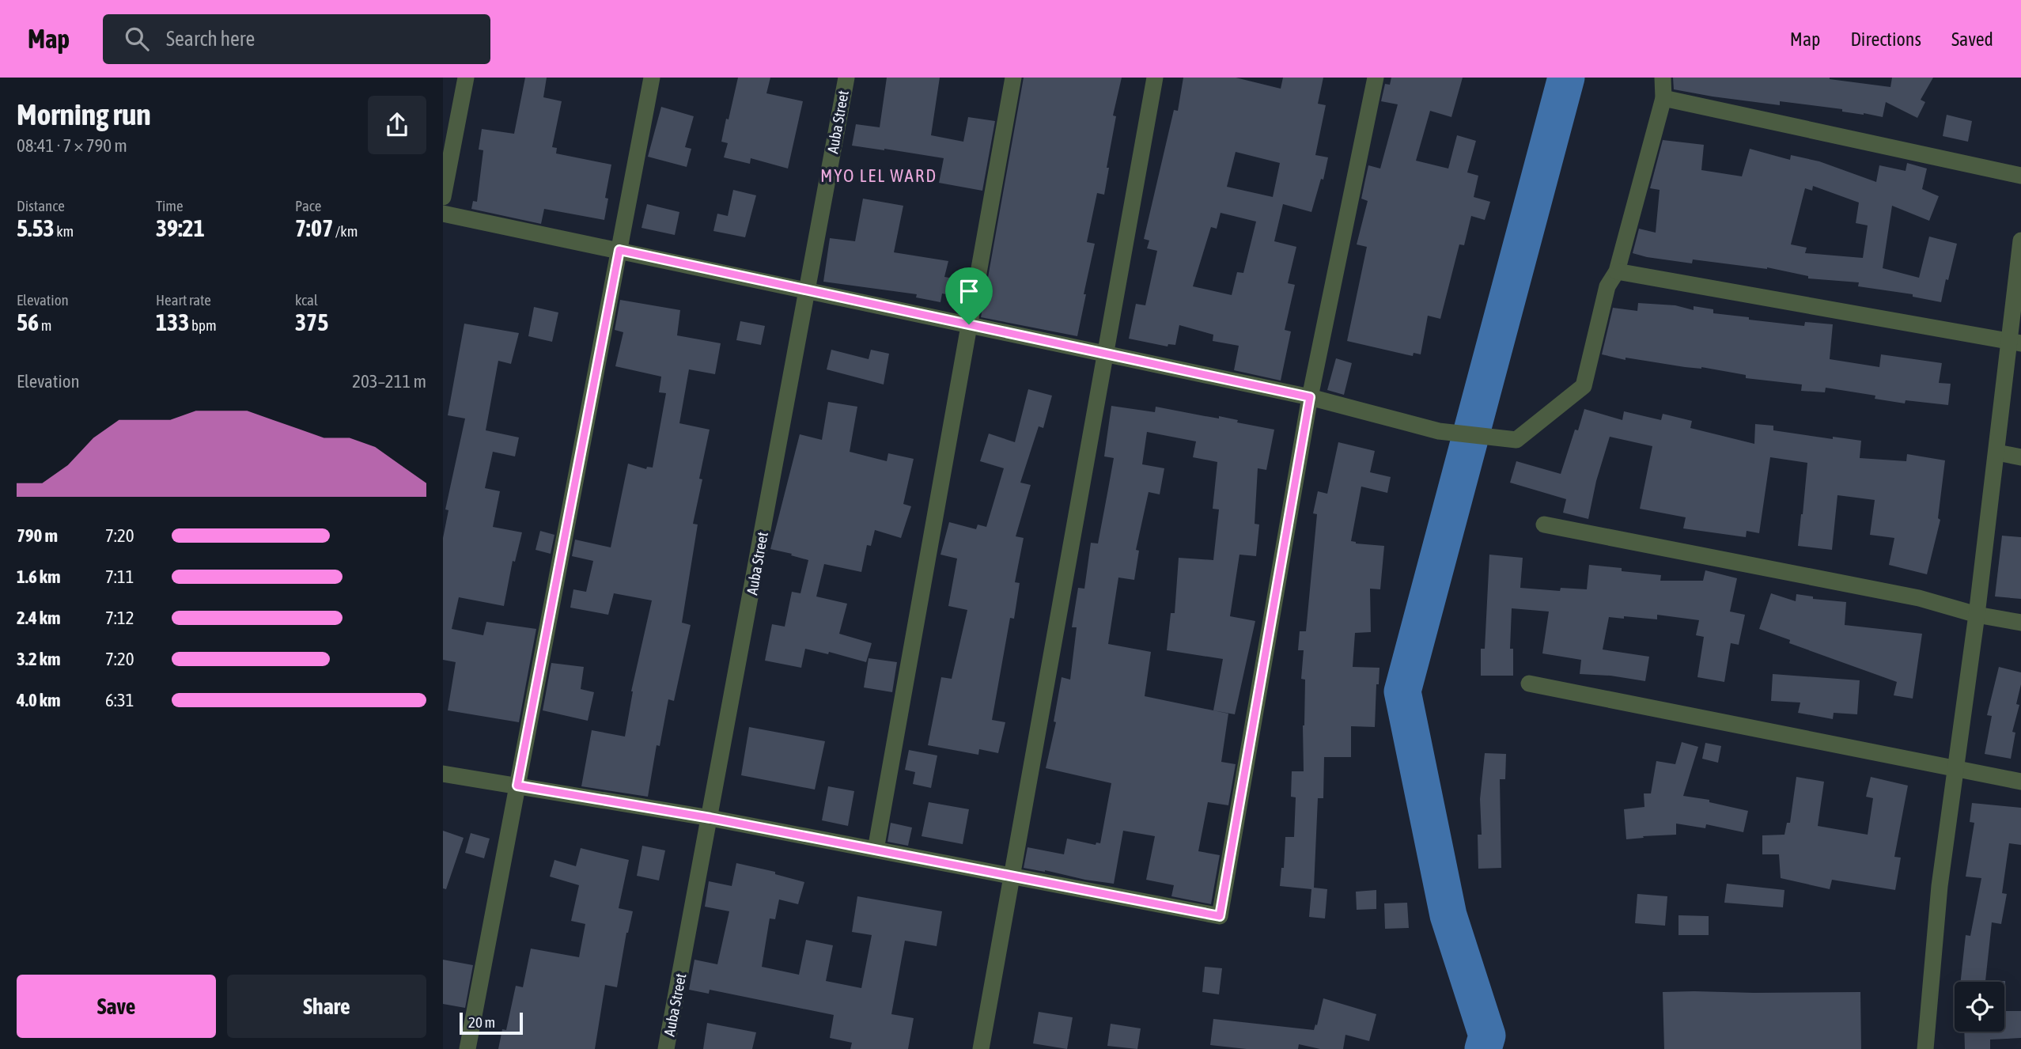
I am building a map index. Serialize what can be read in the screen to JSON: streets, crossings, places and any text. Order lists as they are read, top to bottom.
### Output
{
  "streets": {
    "street": ["Auba Street"]
  },
  "districts": ["MYO LEL WARD"],
  "scale_bar": "20 m",
  "page": {
    "header": "Map",
    "search": "Search here",
    "nav": ["Map", "Directions", "Saved"],
    "heading": ["Morning run", "08:41 · 7 × 790 m"],
    "stats": [
      ["Distance", "5.53 km"],
      ["Time", "39:21"],
      ["Pace", "7:07 /km"],
      ["Elevation", "56 m"],
      ["Heart rate", "133 bpm"],
      ["kcal", "375"]
    ],
    "chart": ["Elevation", "203–211 m"],
    "list": [
      {
        "name": "790 m",
        "note": "7:20"
      },
      {
        "name": "1.6 km",
        "note": "7:11"
      },
      {
        "name": "2.4 km",
        "note": "7:12"
      },
      {
        "name": "3.2 km",
        "note": "7:20"
      },
      {
        "name": "4.0 km",
        "note": "6:31"
      }
    ],
    "buttons": ["Save", "Share"],
    "scale": "20 m"
  }
}
